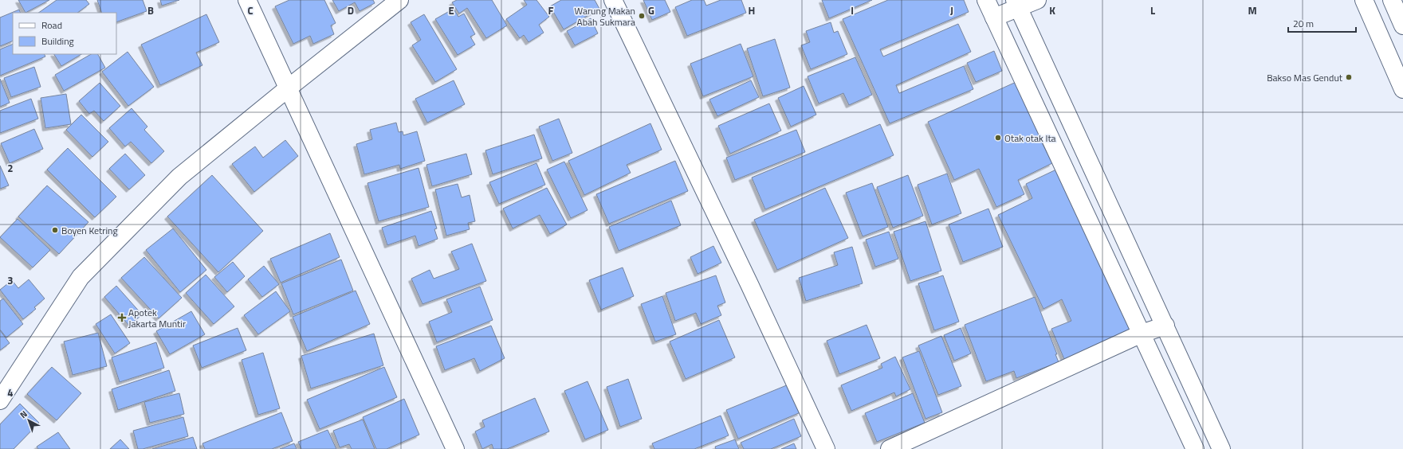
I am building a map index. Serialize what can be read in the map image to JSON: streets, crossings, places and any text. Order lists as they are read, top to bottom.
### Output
{
  "places": {
    "other": [
      "Warung Makan Abah Sukmara",
      "Bakso Mas Gendut",
      "Otak otak Ita",
      "Boyen Ketring"
    ],
    "health": ["Apotek Jakarta Muntir"]
  },
  "legend": ["Road", "Building"],
  "scale_bar": "20 m",
  "north": "top left",
  "grid": {
    "columns": [
      "B",
      "C",
      "D",
      "E",
      "F",
      "G",
      "H",
      "I",
      "J",
      "K",
      "L",
      "M"
    ],
    "rows": ["2", "3", "4"]
  }
}
